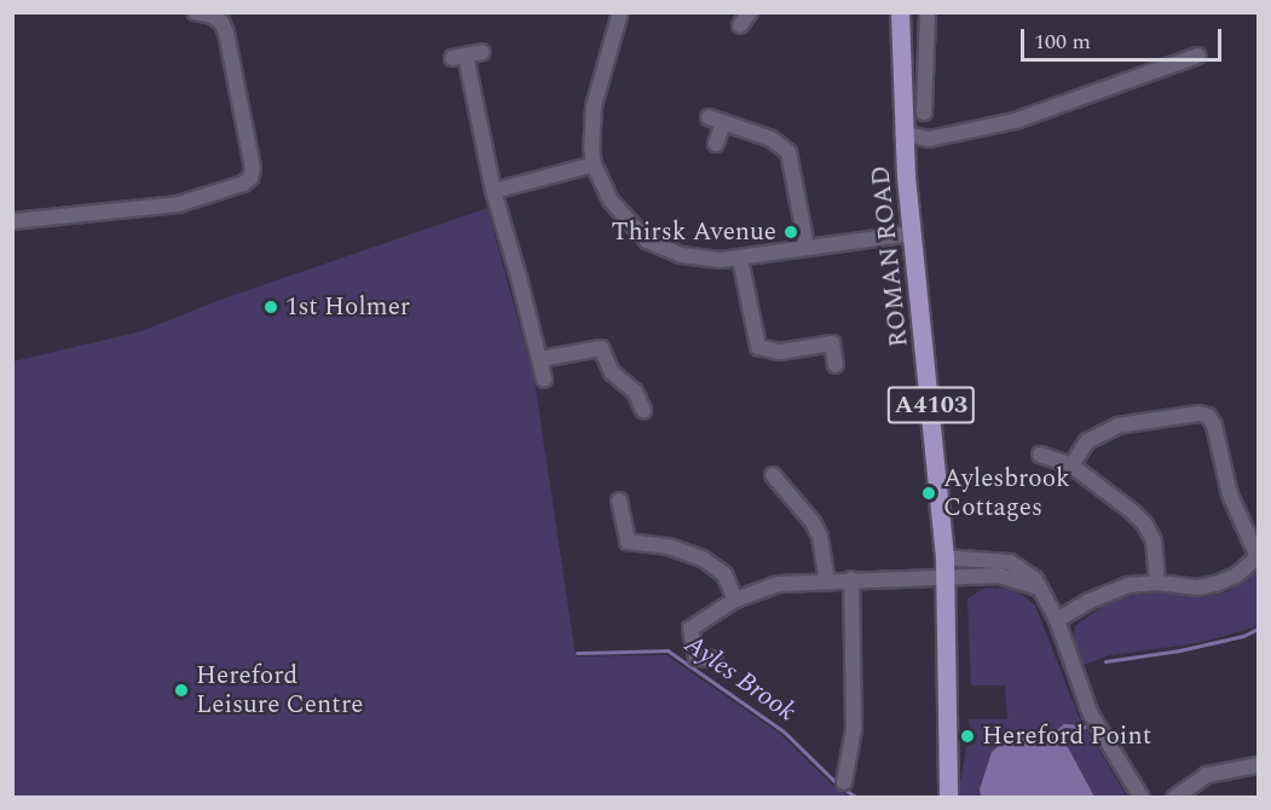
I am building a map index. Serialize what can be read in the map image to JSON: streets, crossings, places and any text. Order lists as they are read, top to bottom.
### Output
{
  "streets": {
    "main road": ["ROMAN ROAD", "A4103"]
  },
  "water": ["Ayles Brook"],
  "places": [
    "Thirsk Avenue",
    "1st Holmer",
    "Aylesbrook Cottages",
    "Hereford Leisure Centre",
    "Hereford Point"
  ],
  "scale_bar": "100 m"
}
